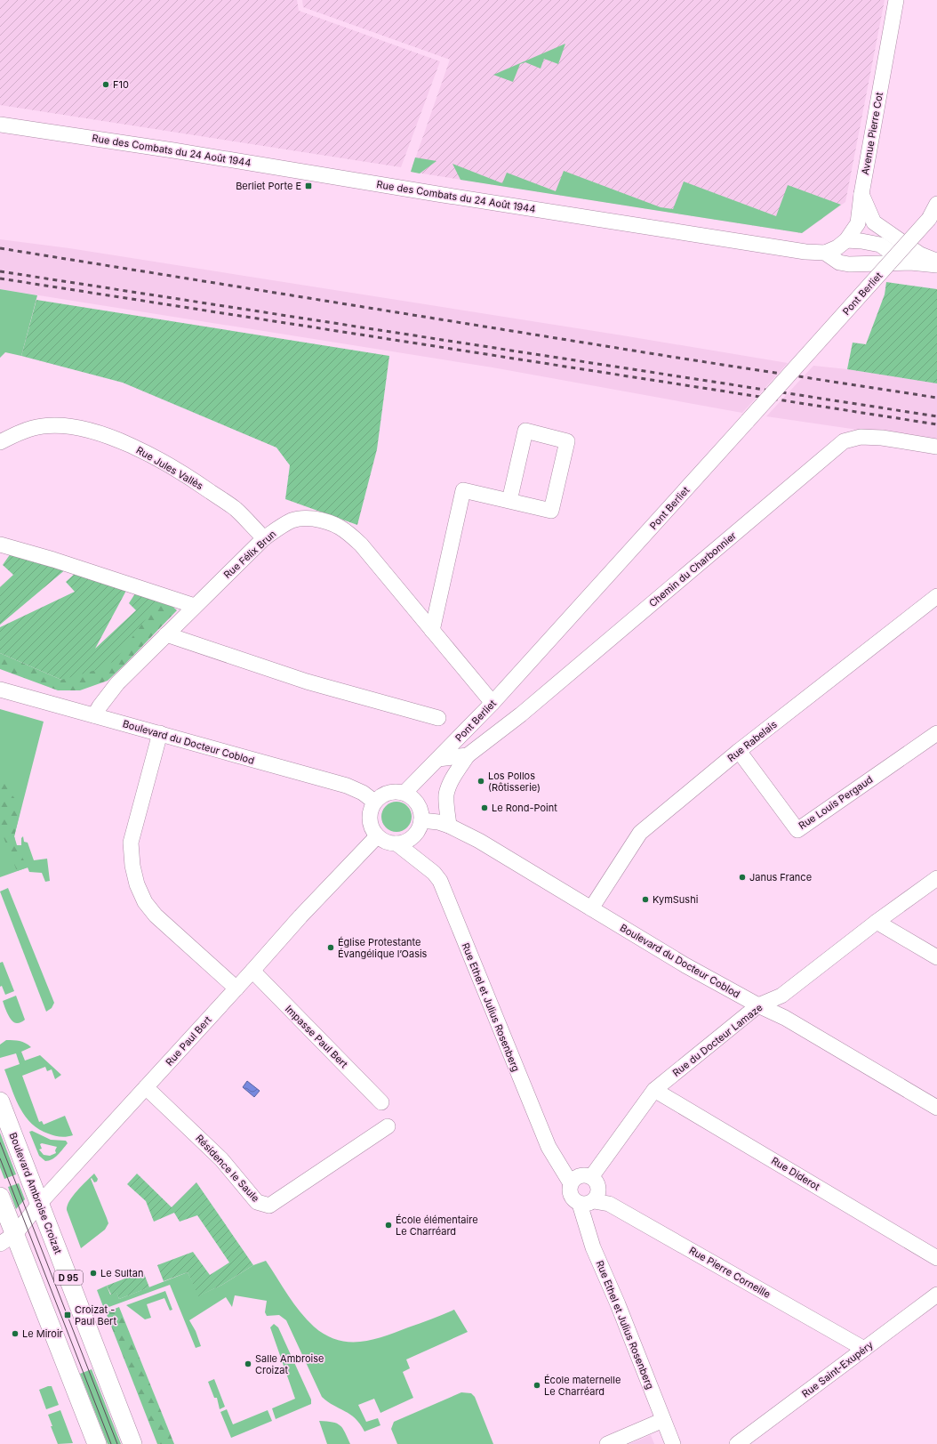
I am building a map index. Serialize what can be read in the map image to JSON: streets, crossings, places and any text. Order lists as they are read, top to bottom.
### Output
{
  "streets": {
    "main road": ["Boulevard Ambroise Croizat", "D 95"],
    "street": [
      "Avenue Pierre Cot",
      "Rue des Combats du 24 Août 1944",
      "Pont Berliet",
      "Rue Jules Vallès",
      "Rue Félix Brun",
      "Chemin du Charbonnier",
      "Rue Rabelais",
      "Boulevard du Docteur Coblod",
      "Rue Louis Pergaud",
      "Rue Ethel et Julius Rosenberg",
      "Impasse Paul Bert",
      "Rue du Docteur Lamaze",
      "Rue Paul Bert",
      "Résidence le Saule",
      "Rue Diderot",
      "Rue Pierre Corneille",
      "Rue Saint-Exupéry"
    ]
  },
  "crossings": [
    ["Avenue Pierre Cot", "Rue des Combats du 24 Août 1944"],
    ["Pont Berliet", "Rue Félix Brun"],
    ["Pont Berliet", "Boulevard du Docteur Coblod"],
    ["Pont Berliet", "Rue Ethel et Julius Rosenberg"],
    ["Pont Berliet", "Rue Paul Bert"],
    ["Rue Jules Vallès", "Rue Félix Brun"],
    ["Rue Félix Brun", "Boulevard du Docteur Coblod"],
    ["Chemin du Charbonnier", "Boulevard du Docteur Coblod"],
    ["Rue Rabelais", "Boulevard du Docteur Coblod"],
    ["Rue Rabelais", "Rue Louis Pergaud"],
    ["Boulevard du Docteur Coblod", "Rue Ethel et Julius Rosenberg"],
    ["Boulevard du Docteur Coblod", "Rue du Docteur Lamaze"],
    ["Boulevard du Docteur Coblod", "Rue Paul Bert"],
    ["Rue Ethel et Julius Rosenberg", "Rue du Docteur Lamaze"],
    ["Rue Ethel et Julius Rosenberg", "Rue Paul Bert"],
    ["Rue Ethel et Julius Rosenberg", "Rue Pierre Corneille"],
    ["Impasse Paul Bert", "Rue Paul Bert"],
    ["Rue du Docteur Lamaze", "Rue Diderot"],
    ["Rue du Docteur Lamaze", "Rue Pierre Corneille"],
    ["Rue Paul Bert", "Résidence le Saule"],
    ["Rue Paul Bert", "Boulevard Ambroise Croizat"],
    ["Rue Pierre Corneille", "Rue Saint-Exupéry"]
  ],
  "places": {
    "other": [
      "F10",
      "Los Pollos (Rôtisserie)",
      "Le Rond-Point",
      "Janus France",
      "KymSushi",
      "Église Protestante Évangélique l’Oasis",
      "École élémentaire Le Charréard",
      "Le Sultan",
      "Le Miroir",
      "Salle Ambroise Croizat",
      "École maternelle Le Charréard"
    ],
    "transit": ["Berliet Porte E", "Croizat - Paul Bert"]
  }
}
